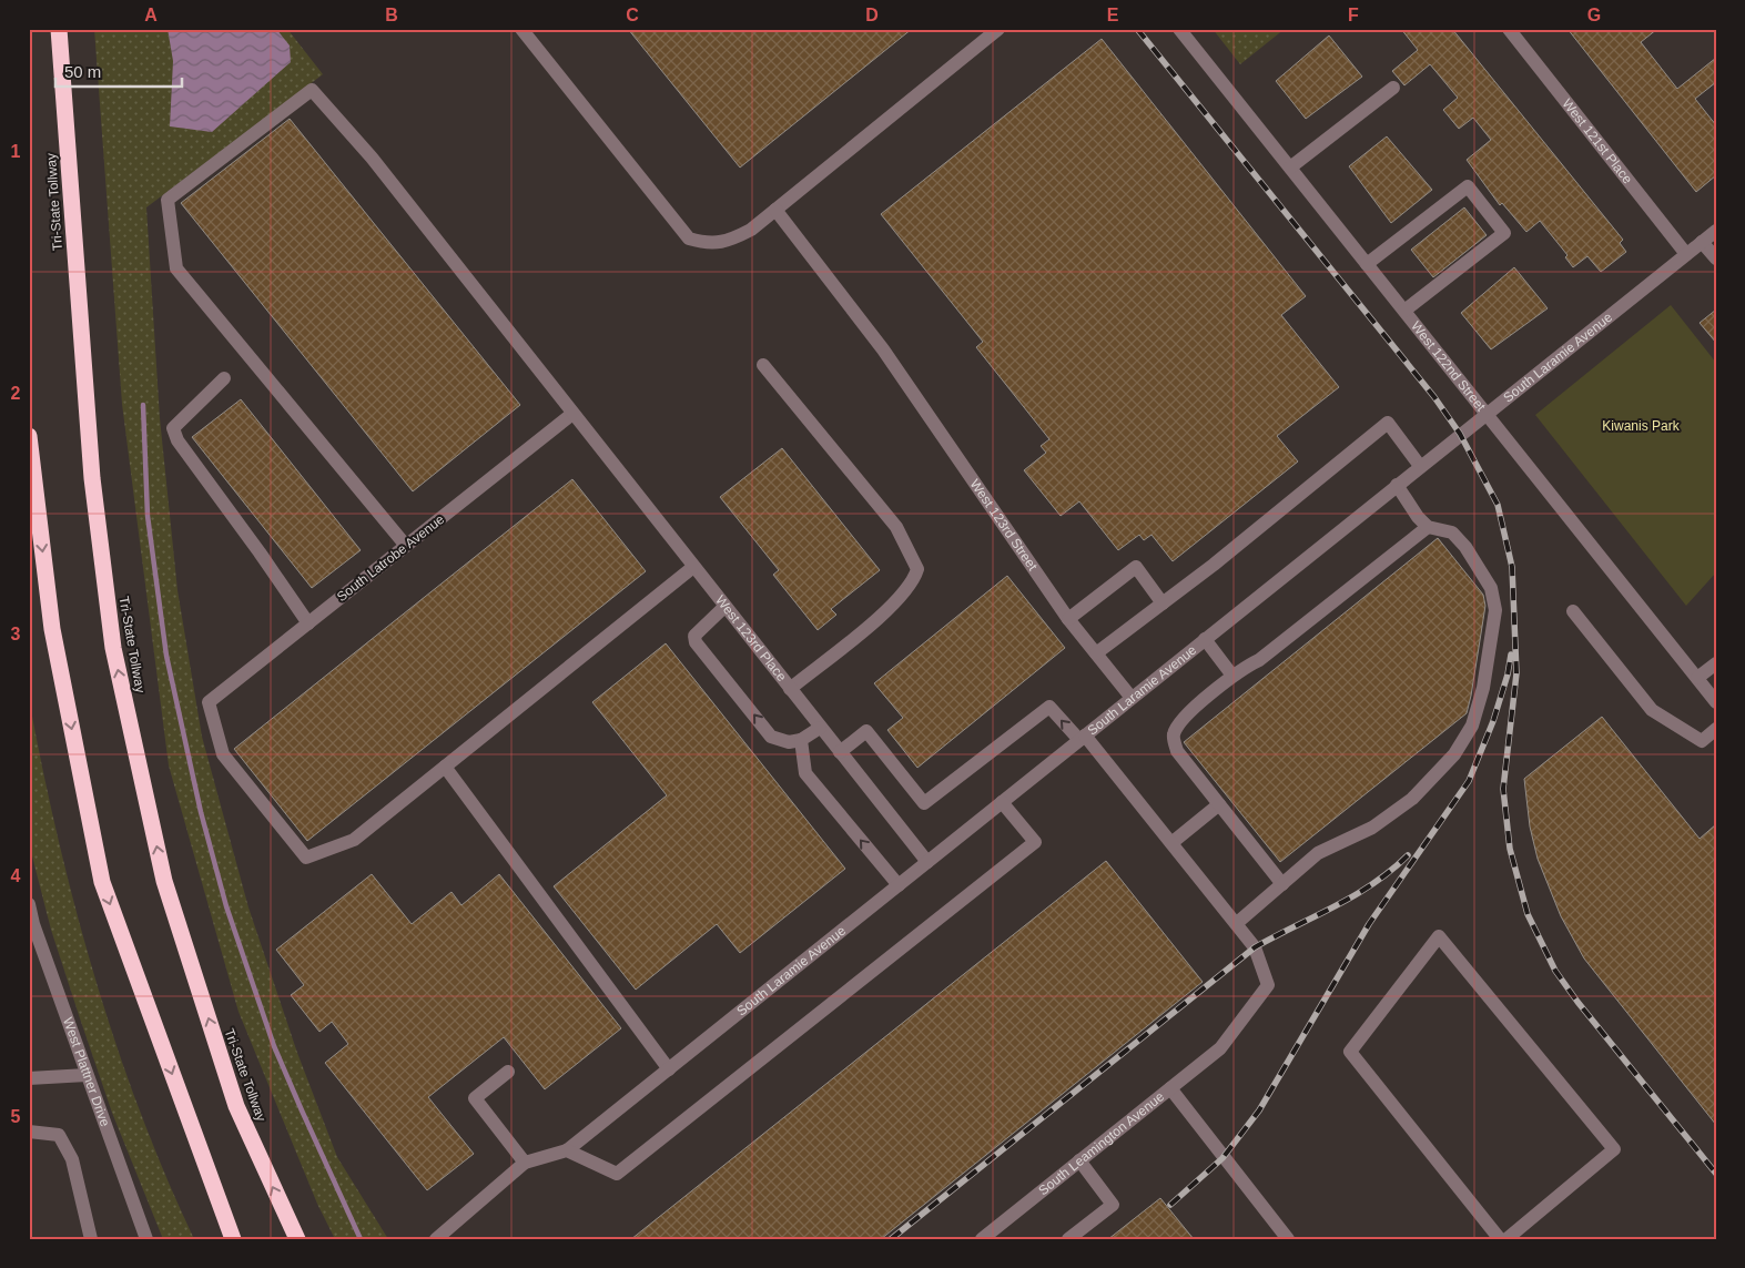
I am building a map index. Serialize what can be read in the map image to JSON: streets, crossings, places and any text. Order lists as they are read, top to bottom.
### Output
{
  "streets": {
    "highway": ["Tri-State Tollway"],
    "street": [
      "West 121st Place",
      "South Laramie Avenue",
      "West 122nd Street",
      "West 123rd Street",
      "South Latrobe Avenue",
      "West 123rd Place",
      "West Plattner Drive",
      "South Leamington Avenue"
    ]
  },
  "crossings": [
    ["West 121st Place", "South Laramie Avenue"],
    ["South Laramie Avenue", "West 122nd Street"],
    ["South Laramie Avenue", "West 123rd Street"],
    ["South Laramie Avenue", "West 123rd Place"],
    ["South Latrobe Avenue", "West 123rd Place"]
  ],
  "parks": ["Kiwanis Park"],
  "scale_bar": "50 m",
  "grid": {
    "columns": [
      "A",
      "B",
      "C",
      "D",
      "E",
      "F",
      "G"
    ],
    "rows": [
      "1",
      "2",
      "3",
      "4",
      "5"
    ]
  }
}
